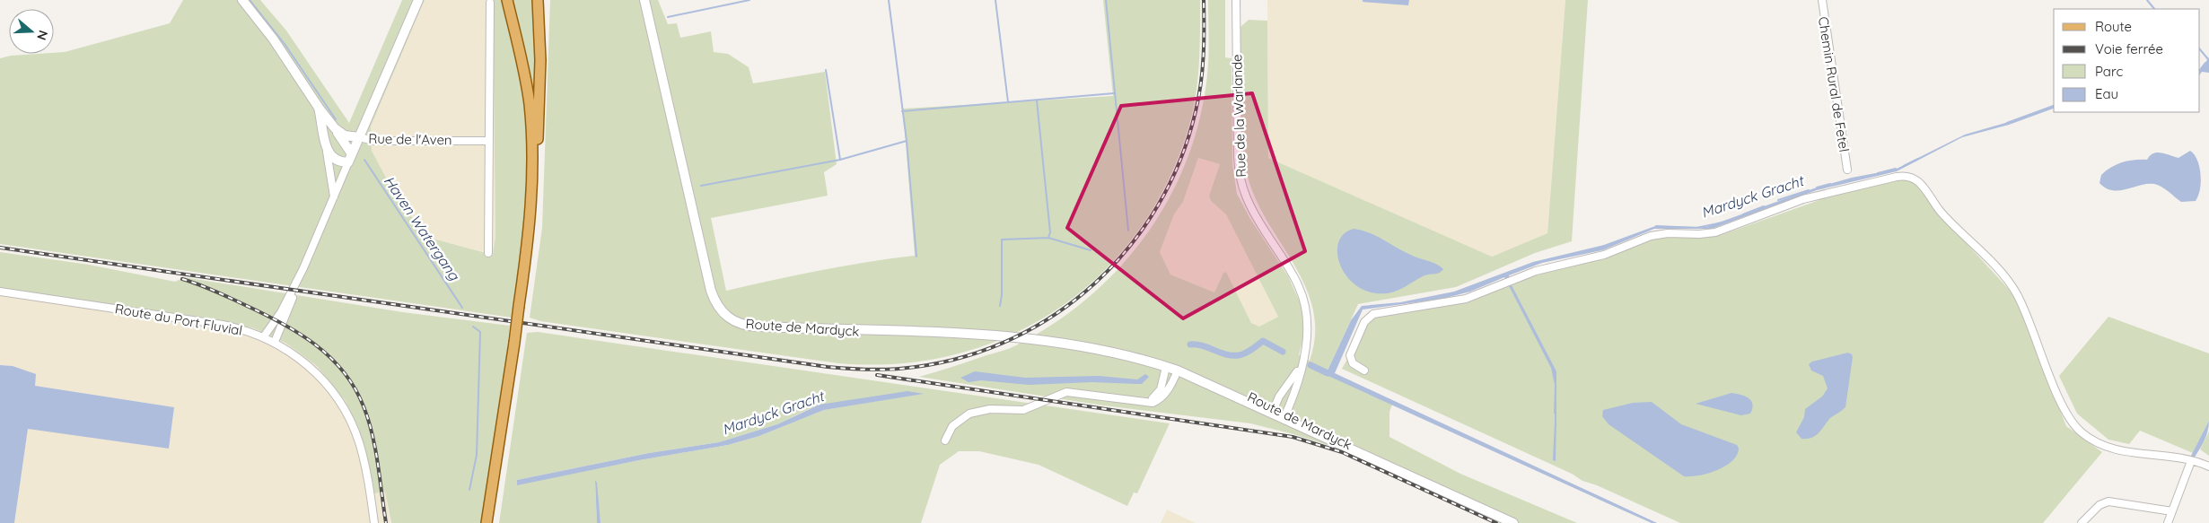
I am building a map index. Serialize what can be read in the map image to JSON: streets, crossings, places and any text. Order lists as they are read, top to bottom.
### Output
{
  "streets": {
    "main road": ["Rue de l'Aven", "Route de Mardyck"],
    "street": ["Chemin Rural de Fetel", "Rue de la Warlande", "Route du Port Fluvial"]
  },
  "crossings": [
    ["Rue de la Warlande", "Route de Mardyck"]
  ],
  "water": ["Mardyck Gracht", "Haven Watergang"],
  "legend": [
    "Route",
    "Voie ferrée",
    "Parc",
    "Eau"
  ],
  "north": "right"
}
